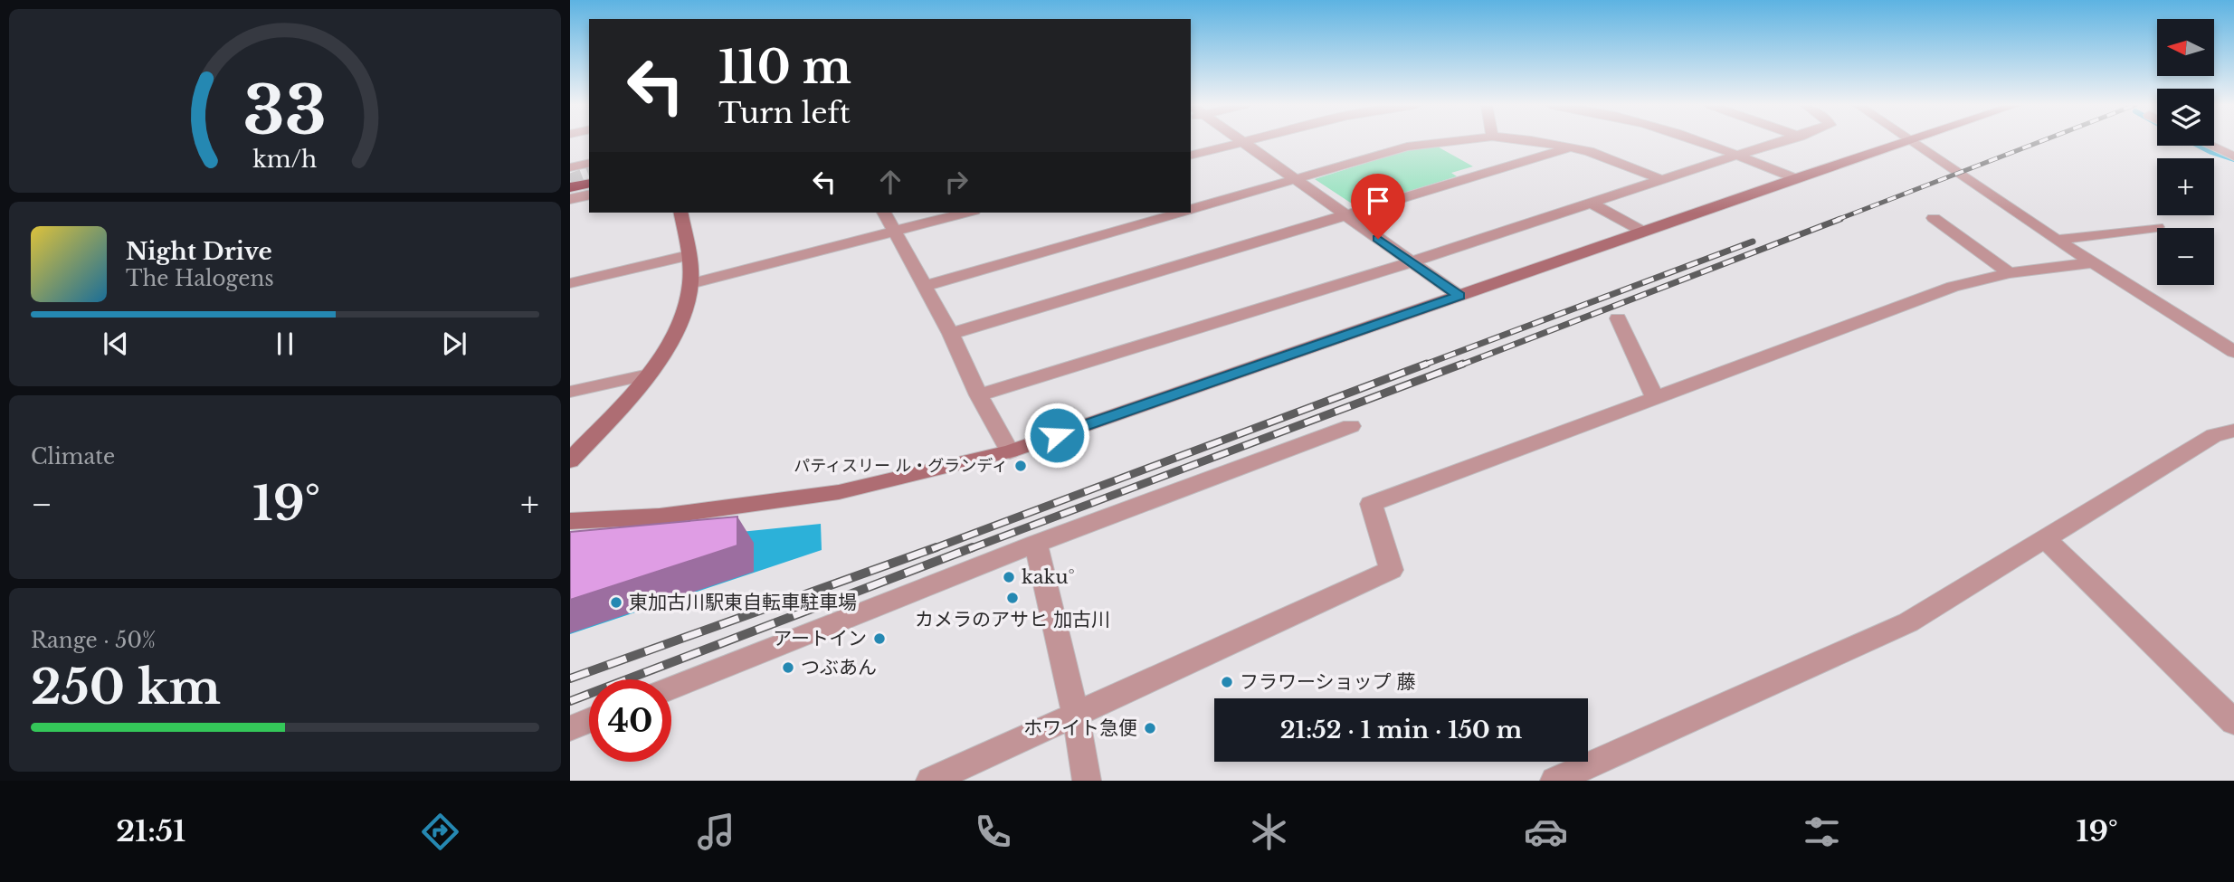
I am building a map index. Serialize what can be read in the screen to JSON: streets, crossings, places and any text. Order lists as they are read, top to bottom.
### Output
{
  "places": [
    "パティスリー ル・グランディ",
    "kaku°",
    "カメラのアサヒ 加古川",
    "東加古川駅東自転車駐車場",
    "アートイン",
    "つぶあん",
    "フラワーショップ 藤",
    "ホワイト急便"
  ],
  "north": "left",
  "page": {
    "map_buttons": ["+", "−"],
    "turn": ["110 m", "Turn left"],
    "song": ["Night Drive", "The Halogens"],
    "tile": [
      "Climate",
      ["Range · 50%", "250 km"]
    ],
    "heat": ["−", "19°", "+"],
    "limit": "40",
    "trip": "21:52 · 1 min · 150 m",
    "tabs": ["21:51", "19°"],
    "gauge": ["33", "km/h"]
  }
}
